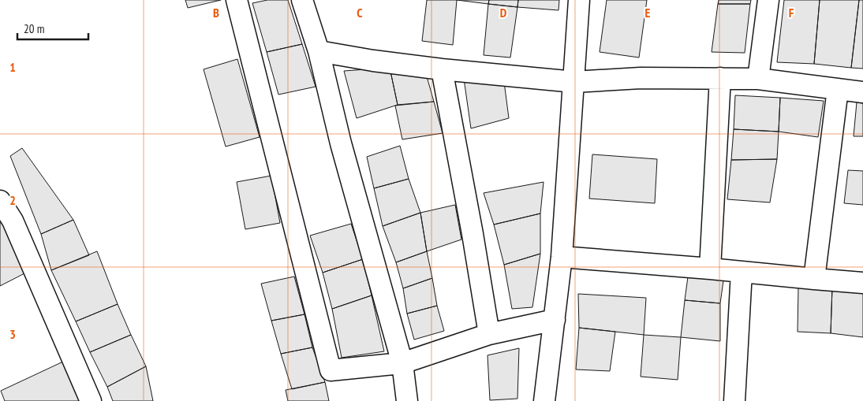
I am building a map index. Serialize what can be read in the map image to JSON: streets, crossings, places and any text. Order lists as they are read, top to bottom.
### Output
{
  "scale_bar": "20 m",
  "grid": {
    "columns": [
      "B",
      "C",
      "D",
      "E",
      "F"
    ],
    "rows": ["1", "2", "3"]
  }
}
